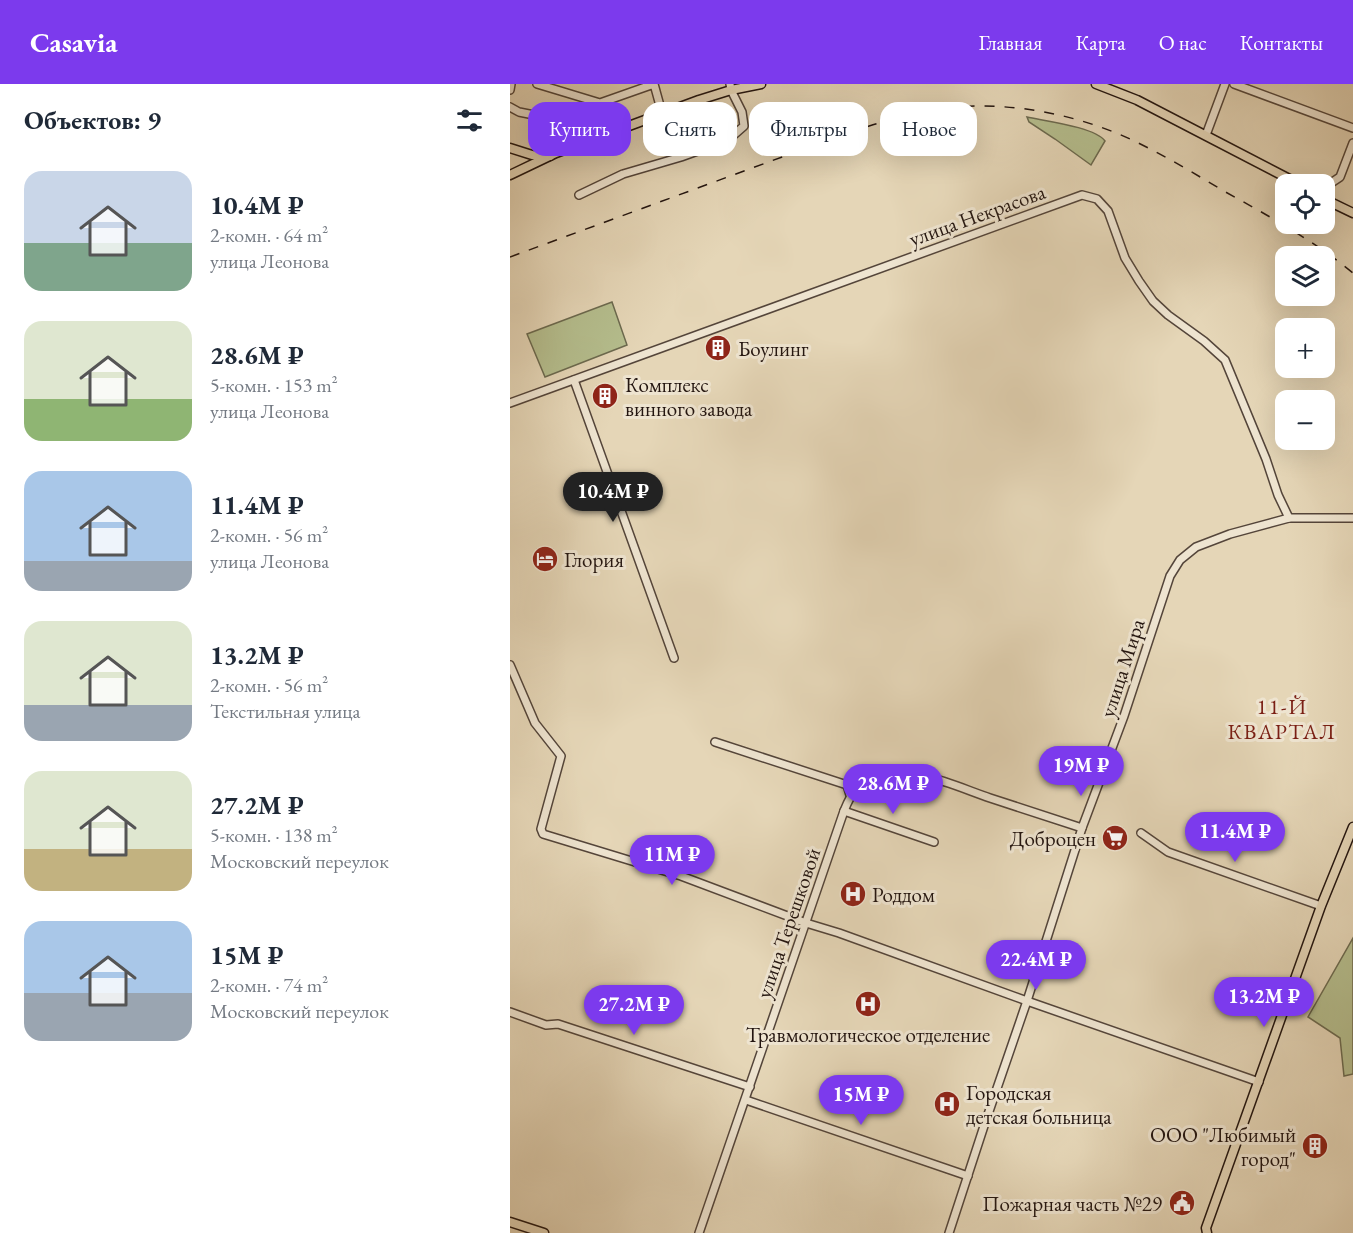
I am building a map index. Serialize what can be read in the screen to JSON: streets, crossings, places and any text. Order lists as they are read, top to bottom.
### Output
{
  "streets": {
    "street": ["улица Некрасова", "улица Мира", "улица Терешковой"]
  },
  "crossings": [
    ["улица Некрасова", "улица Мира"]
  ],
  "districts": ["11-Й КВАРТАЛ"],
  "places": {
    "building": ["Боулинг", "Комплекс винного завода", "ООО \"Любимый город\""],
    "hotel": ["Глория"],
    "supermarket": ["Доброцен"],
    "hospital": ["Роддом", "Травмологическое отделение", "Городская детская больница"],
    "public building": ["Пожарная часть №29"]
  },
  "page": {
    "header": "Casavia",
    "nav": [
      "Главная",
      "Карта",
      "О нас",
      "Контакты"
    ],
    "heading": "Объектов: 9",
    "chip": [
      "Купить",
      "Снять",
      "Фильтры",
      "Новое"
    ],
    "list": [
      {
        "name": "10.4M ₽",
        "note": "2-комн. · 64 m² · улица Леонова"
      },
      {
        "name": "28.6M ₽",
        "note": "5-комн. · 153 m² · улица Леонова"
      },
      {
        "name": "11.4M ₽",
        "note": "2-комн. · 56 m² · улица Леонова"
      },
      {
        "name": "13.2M ₽",
        "note": "2-комн. · 56 m² · Текстильная улица"
      },
      {
        "name": "27.2M ₽",
        "note": "5-комн. · 138 m² · Московский переулок"
      },
      {
        "name": "15M ₽",
        "note": "2-комн. · 74 m² · Московский переулок"
      }
    ],
    "map_buttons": ["+", "−"],
    "price": [
      "10.4M ₽",
      "19M ₽",
      "28.6M ₽",
      "11.4M ₽",
      "11M ₽",
      "22.4M ₽",
      "13.2M ₽",
      "27.2M ₽",
      "15M ₽"
    ]
  }
}
